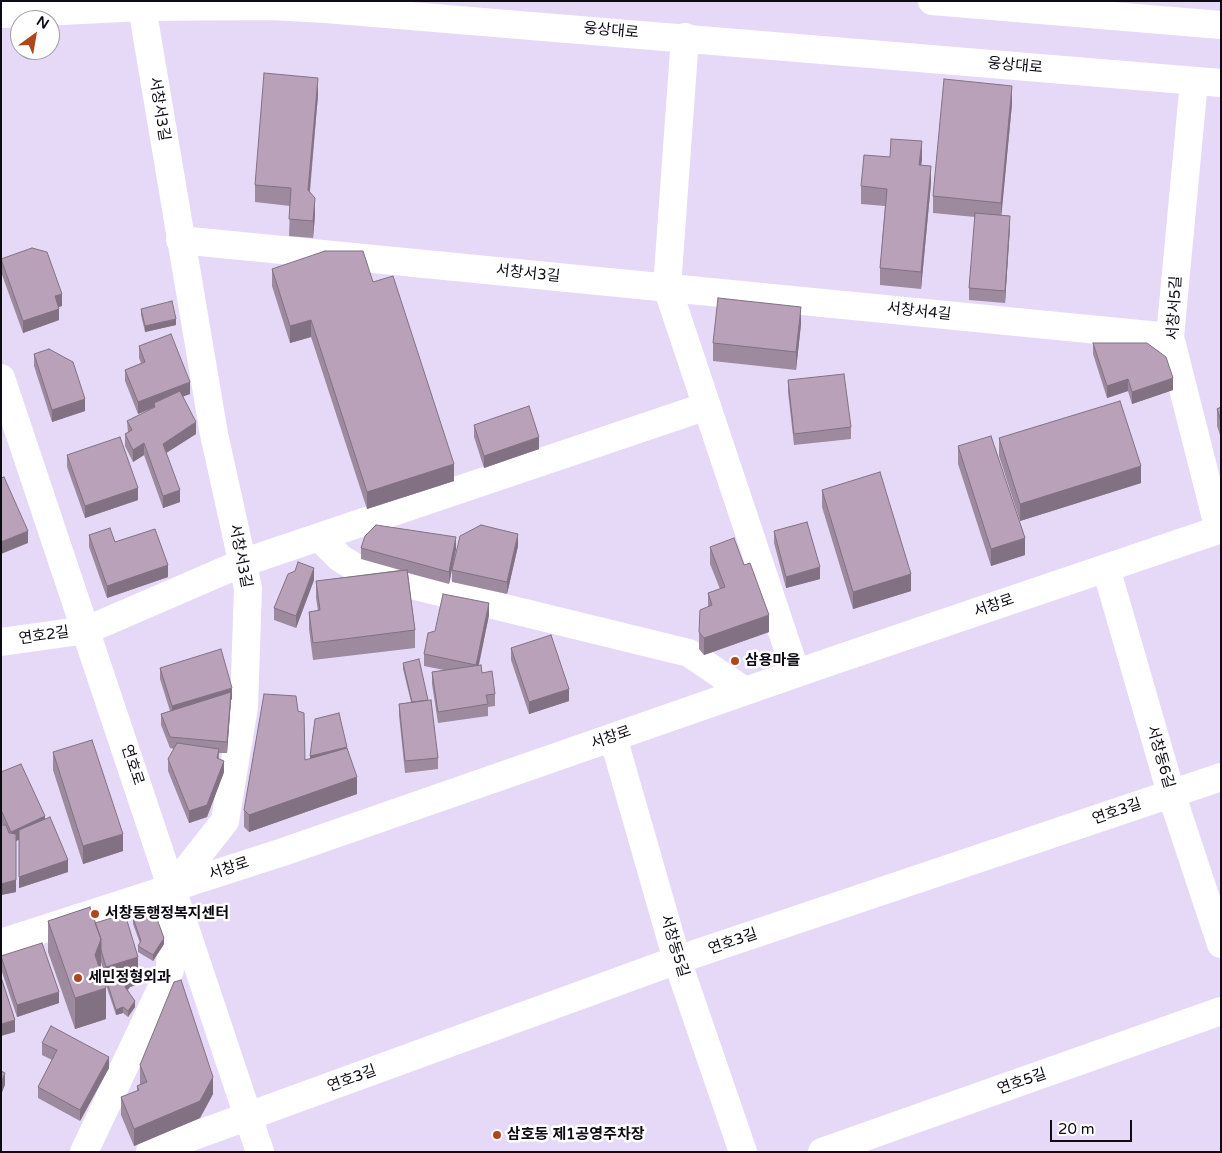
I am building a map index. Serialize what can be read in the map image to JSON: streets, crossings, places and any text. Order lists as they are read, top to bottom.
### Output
{
  "streets": {
    "street": [
      "웅상대로",
      "서창서3길",
      "서창서5길",
      "서창서4길",
      "서창로",
      "연호2길",
      "서창동6길",
      "연호로",
      "연호3길",
      "서창동5길",
      "연호5길"
    ]
  },
  "crossings": [
    ["웅상대로", "서창서3길"],
    ["웅상대로", "서창서5길"],
    ["서창서3길", "서창서4길"],
    ["서창서3길", "서창로"],
    ["서창서3길", "연호2길"],
    ["서창서3길", "연호로"],
    ["서창서5길", "서창서4길"],
    ["서창서5길", "서창로"],
    ["서창로", "서창동6길"],
    ["서창로", "연호로"],
    ["서창로", "서창동5길"],
    ["연호2길", "연호로"],
    ["서창동6길", "연호3길"],
    ["연호로", "연호3길"],
    ["연호3길", "서창동5길"]
  ],
  "places": [
    "삼용마을",
    "서창동행정복지센터",
    "세민정형외과",
    "삼호동 제1공영주차장"
  ],
  "scale_bar": "20 m",
  "north": "top right"
}
